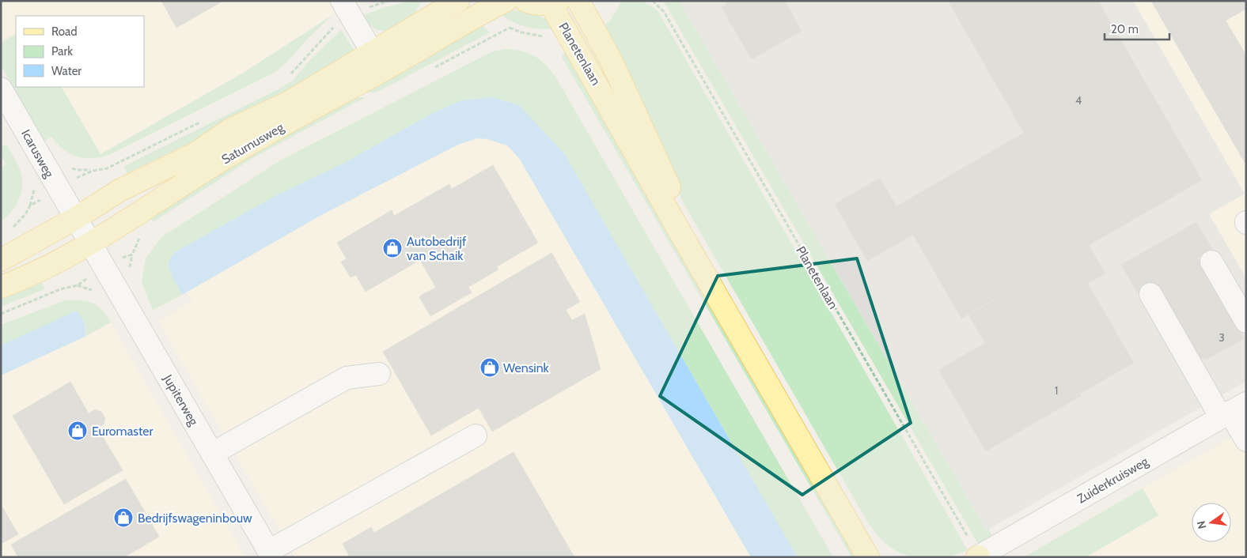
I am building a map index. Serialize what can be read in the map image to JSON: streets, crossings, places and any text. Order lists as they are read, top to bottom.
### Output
{
  "streets": {
    "main road": ["Planetenlaan", "Saturnusweg"],
    "street": ["Icarusweg", "Jupiterweg", "Zuiderkruisweg"]
  },
  "crossings": [
    ["Planetenlaan", "Zuiderkruisweg"],
    ["Saturnusweg", "Icarusweg"],
    ["Saturnusweg", "Jupiterweg"],
    ["Icarusweg", "Jupiterweg"]
  ],
  "places": {
    "shop": [
      "Autobedrijf van Schaik",
      "Wensink",
      "Euromaster",
      "Bedrijfswageninbouw"
    ]
  },
  "house_numbers": ["4", "3", "1"],
  "legend": ["Road", "Park", "Water"],
  "scale_bar": "20 m",
  "north": "left"
}
